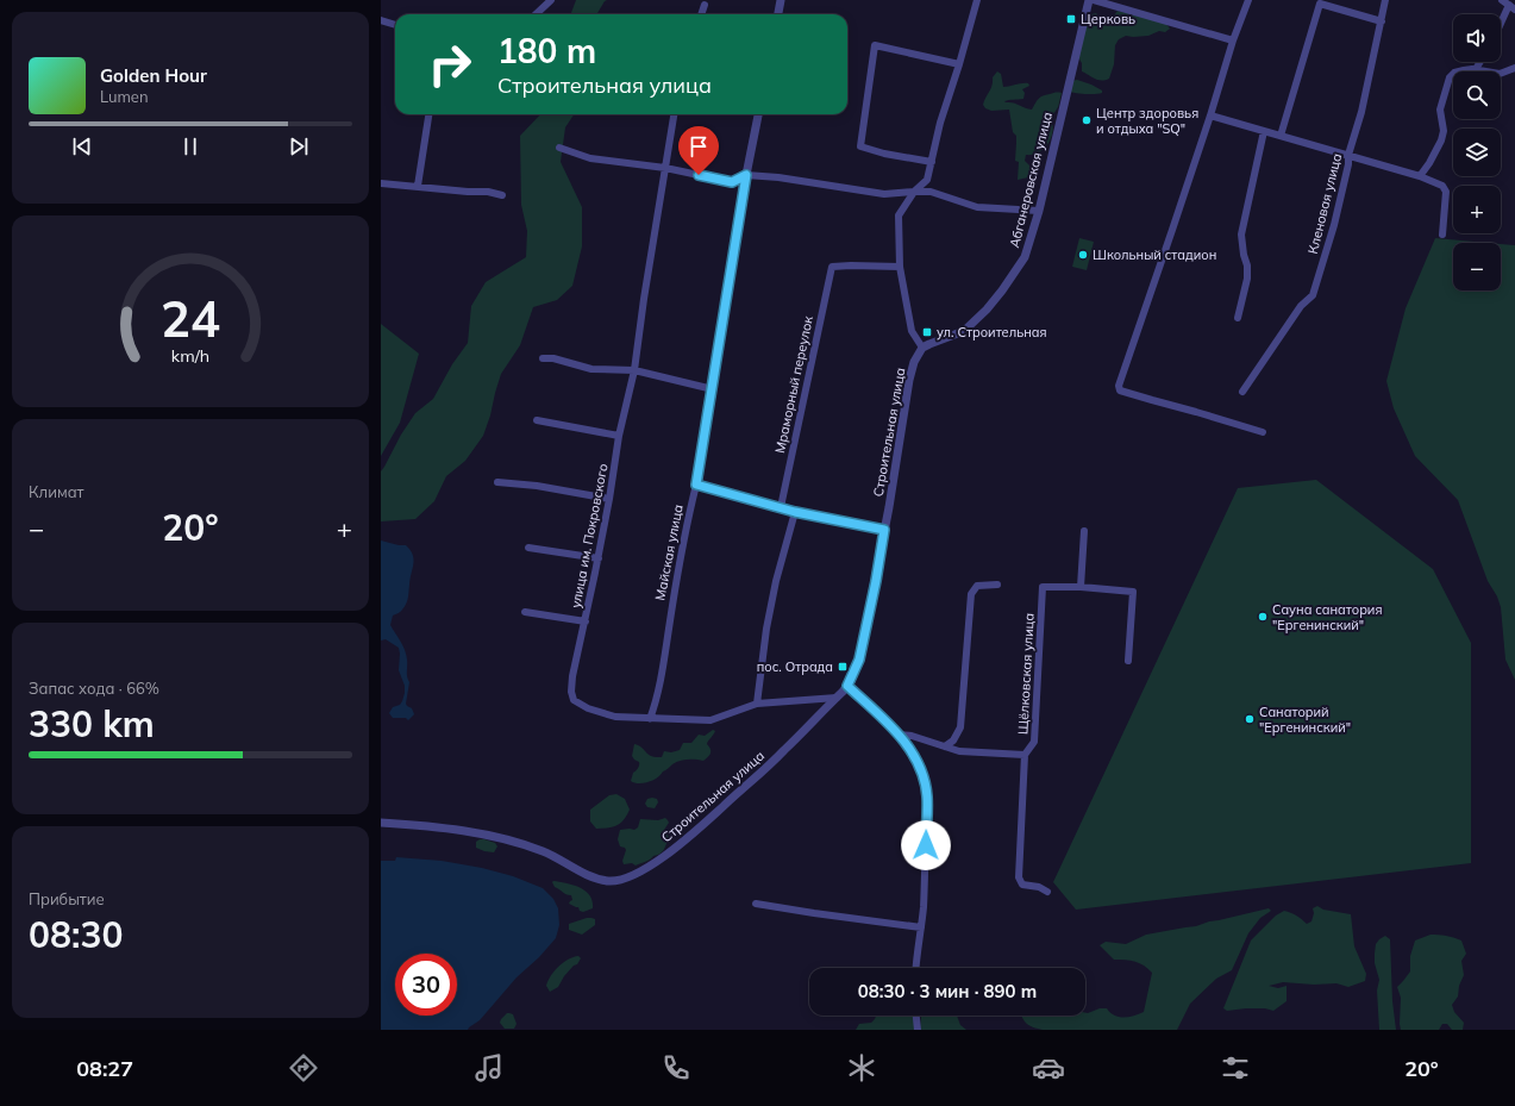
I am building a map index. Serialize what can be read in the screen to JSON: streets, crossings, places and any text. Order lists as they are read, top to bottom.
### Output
{
  "streets": {
    "street": [
      "Абганеровская улица",
      "Кленовая улица",
      "Мраморный переулок",
      "Строительная улица",
      "улица им. Покровского",
      "Майская улица",
      "Щёлковская улица"
    ]
  },
  "crossings": [
    ["Абганеровская улица", "Строительная улица"],
    ["Строительная улица", "улица им. Покровского"],
    ["улица им. Покровского", "Майская улица"]
  ],
  "places": {
    "transit": ["Церковь", "ул. Строительная", "пос. Отрада"],
    "other": [
      "Центр здоровья и отдыха \"SQ\"",
      "Школьный стадион",
      "Сауна санатория \"Ергенинский\"",
      "Санаторий \"Ергенинский\""
    ]
  },
  "page": {
    "map_buttons": ["+", "−"],
    "turn": ["180 m", "Строительная улица"],
    "song": ["Golden Hour", "Lumen"],
    "tile": [
      "Климат",
      ["Запас хода · 66%", "330 km"],
      ["Прибытие", "08:30"]
    ],
    "heat": ["−", "20°", "+"],
    "limit": "30",
    "trip": "08:30 · 3 мин · 890 m",
    "tabs": ["08:27", "20°"],
    "gauge": ["24", "km/h"]
  }
}
